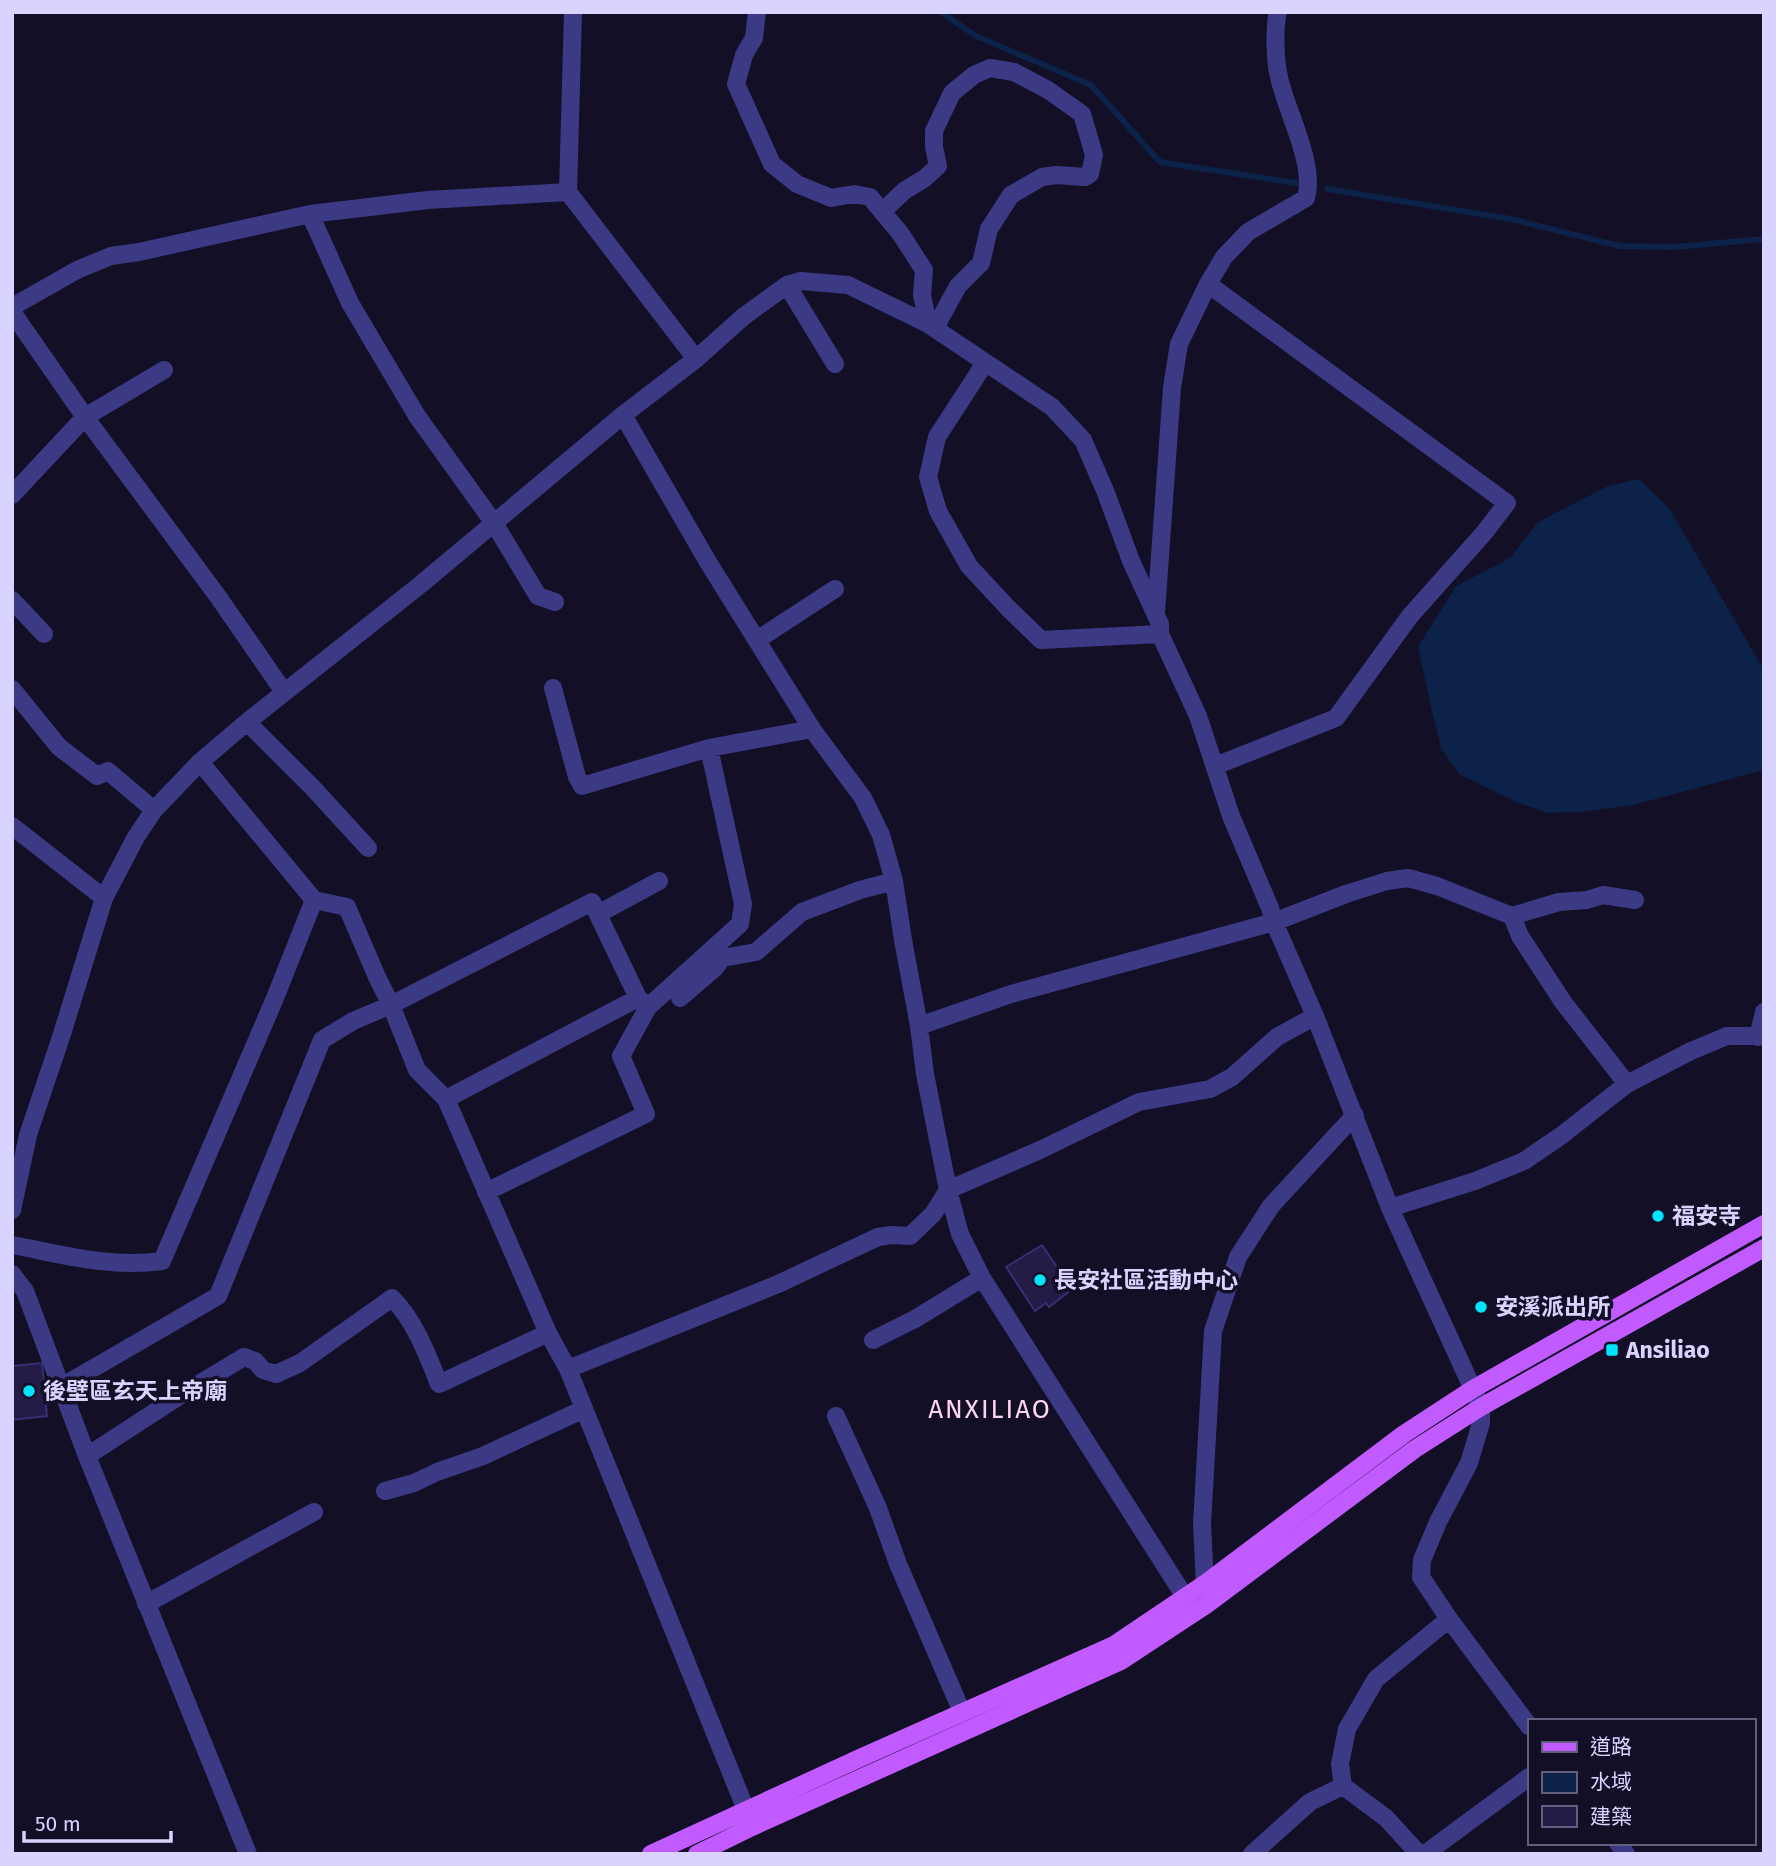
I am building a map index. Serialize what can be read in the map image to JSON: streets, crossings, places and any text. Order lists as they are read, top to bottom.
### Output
{
  "districts": ["ANXILIAO"],
  "places": {
    "other": [
      "福安寺",
      "長安社區活動中心",
      "安溪派出所",
      "後壁區玄天上帝廟"
    ],
    "transit": ["Ansiliao"]
  },
  "legend": ["道路", "水域", "建築"],
  "scale_bar": "50 m"
}
